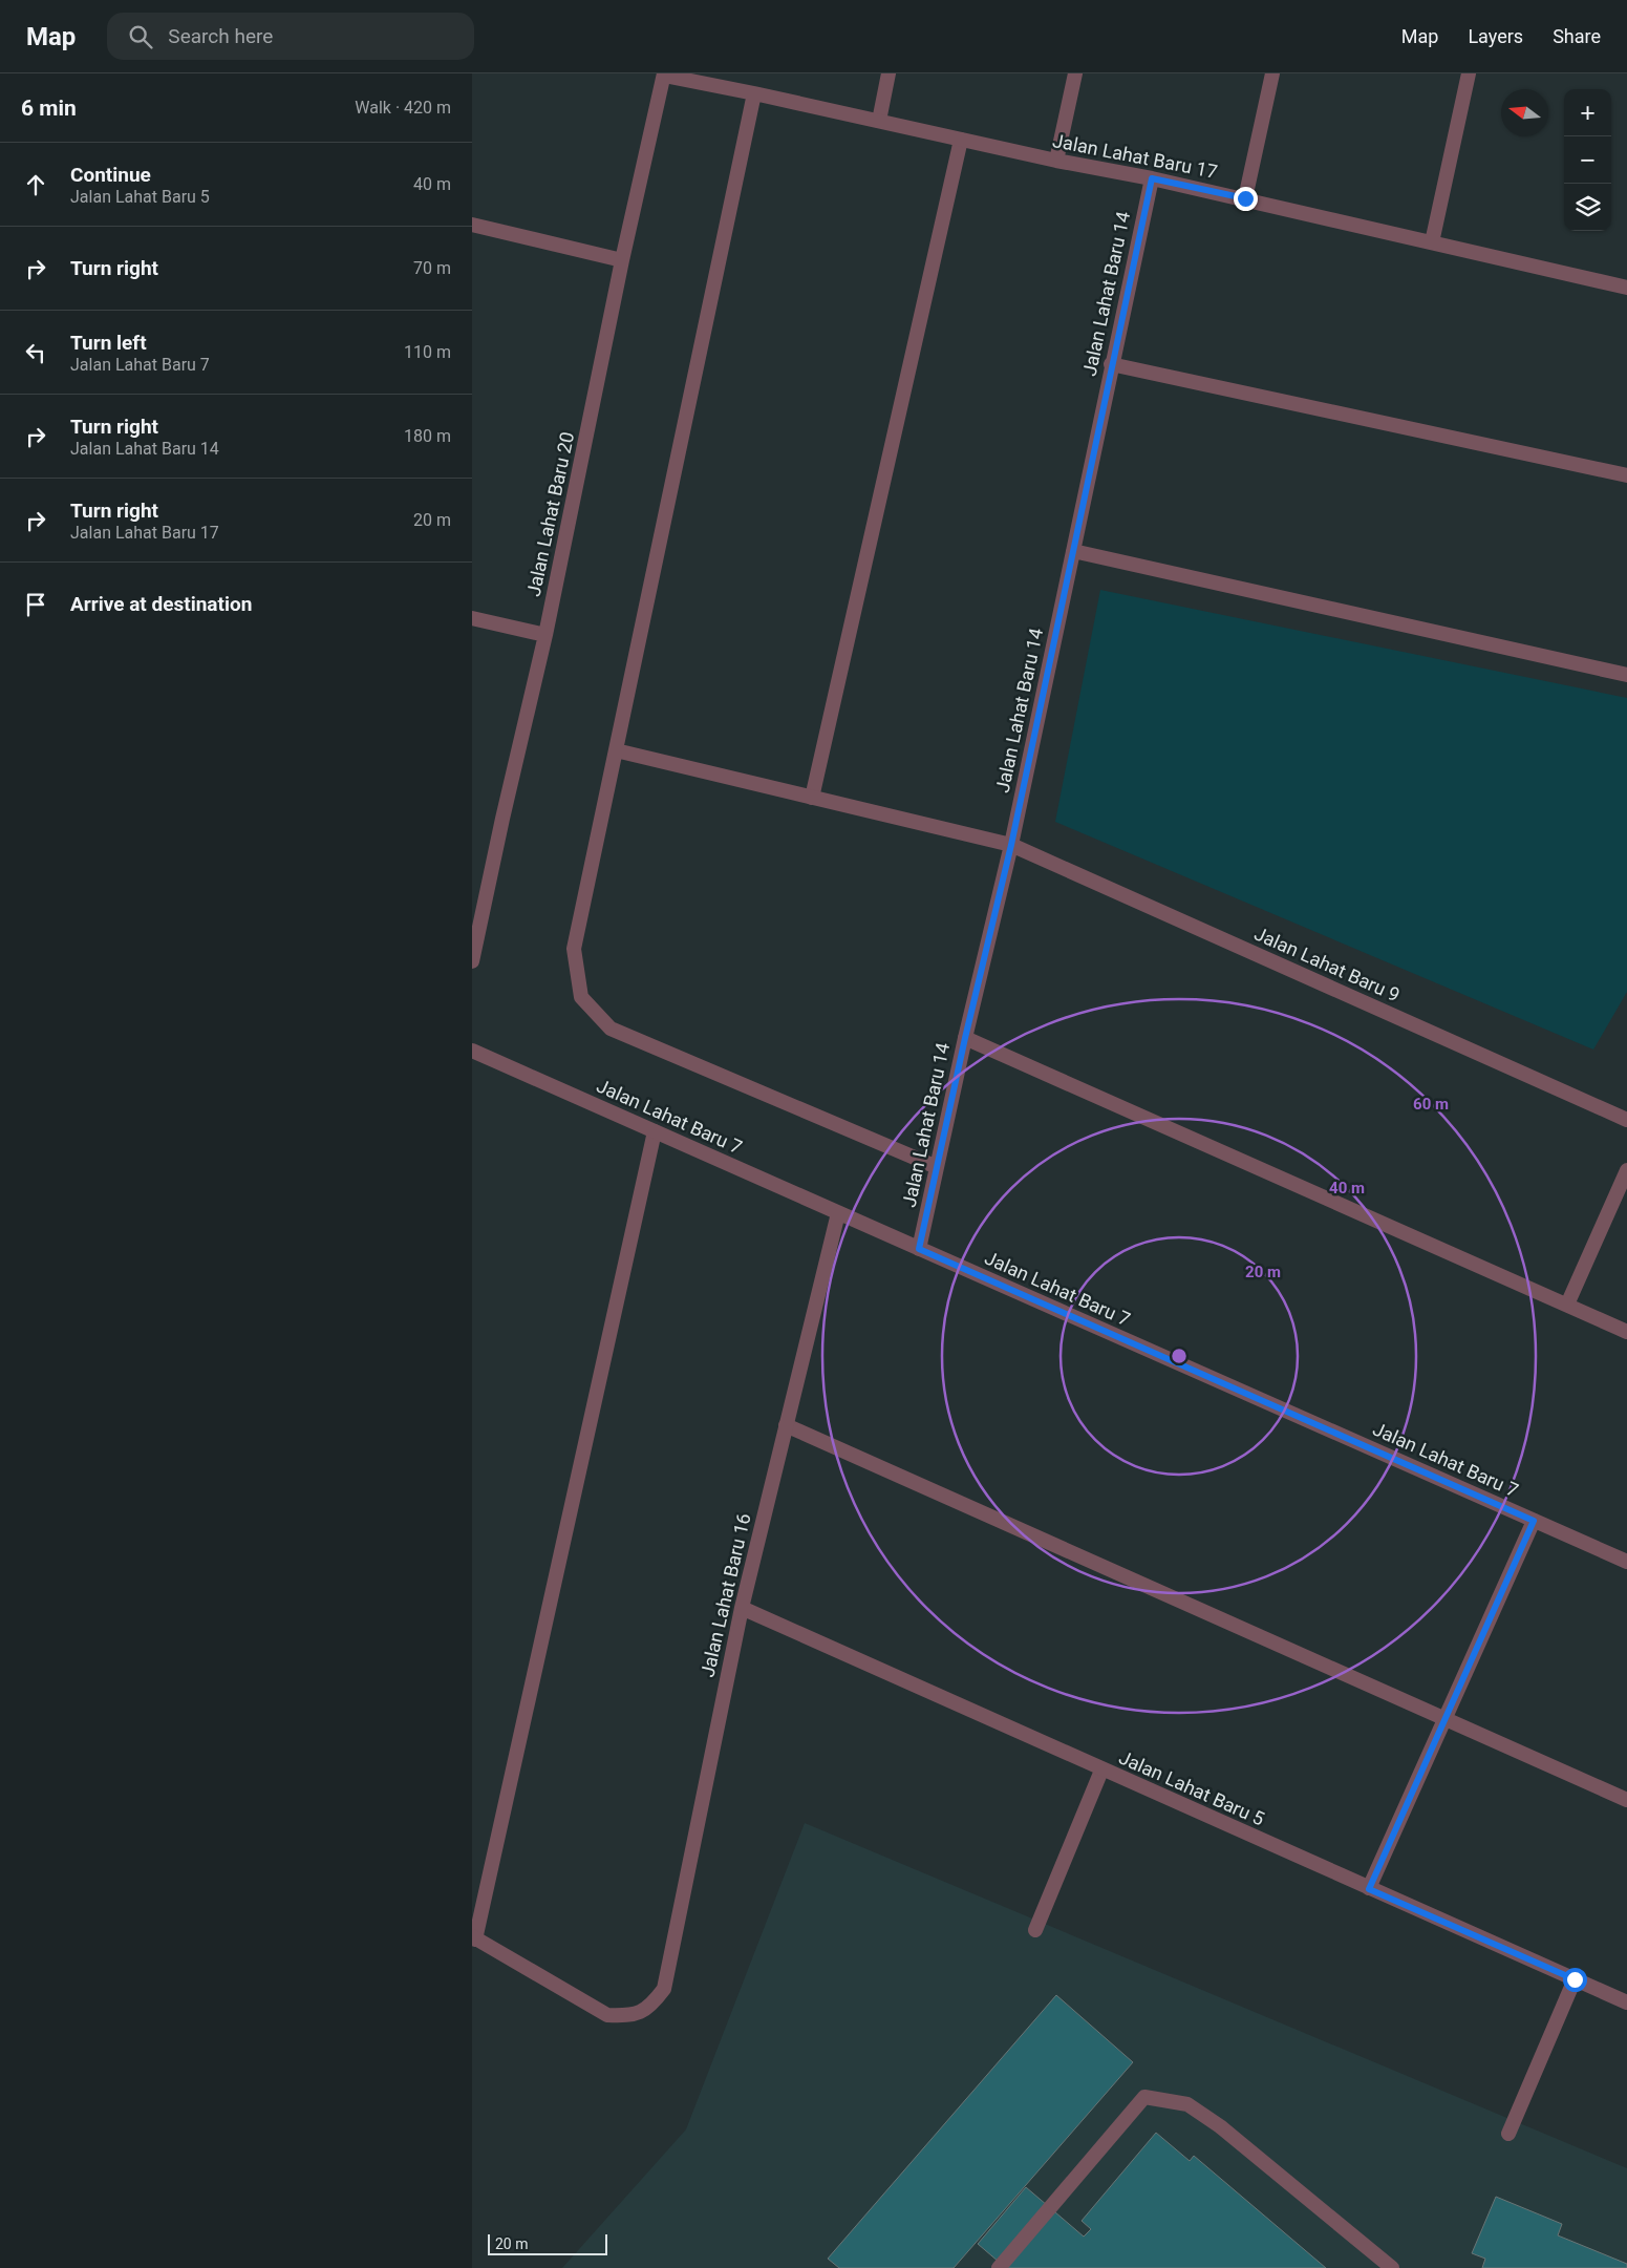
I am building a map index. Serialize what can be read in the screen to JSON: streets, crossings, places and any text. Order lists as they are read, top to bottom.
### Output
{
  "streets": {
    "street": [
      "Jalan Lahat Baru 17",
      "Jalan Lahat Baru 14",
      "Jalan Lahat Baru 20",
      "Jalan Lahat Baru 9",
      "Jalan Lahat Baru 7",
      "Jalan Lahat Baru 16",
      "Jalan Lahat Baru 5"
    ]
  },
  "crossings": [
    ["Jalan Lahat Baru 17", "Jalan Lahat Baru 14"],
    ["Jalan Lahat Baru 17", "Jalan Lahat Baru 20"],
    ["Jalan Lahat Baru 14", "Jalan Lahat Baru 9"],
    ["Jalan Lahat Baru 14", "Jalan Lahat Baru 7"],
    ["Jalan Lahat Baru 7", "Jalan Lahat Baru 16"],
    ["Jalan Lahat Baru 16", "Jalan Lahat Baru 5"]
  ],
  "scale_bar": "20 m",
  "north": "left",
  "page": {
    "header": "Map",
    "search": "Search here",
    "nav": ["Map", "Layers", "Share"],
    "heading": ["6 min", "Walk · 420 m"],
    "map_buttons": ["+", "−"],
    "list": [
      ["Continue", "Jalan Lahat Baru 5", "40 m"],
      ["Turn right", "70 m"],
      ["Turn left", "Jalan Lahat Baru 7", "110 m"],
      ["Turn right", "Jalan Lahat Baru 14", "180 m"],
      ["Turn right", "Jalan Lahat Baru 17", "20 m"],
      "Arrive at destination"
    ],
    "scale": "20 m"
  },
  "rings": ["60 m", "40 m", "20 m"]
}
